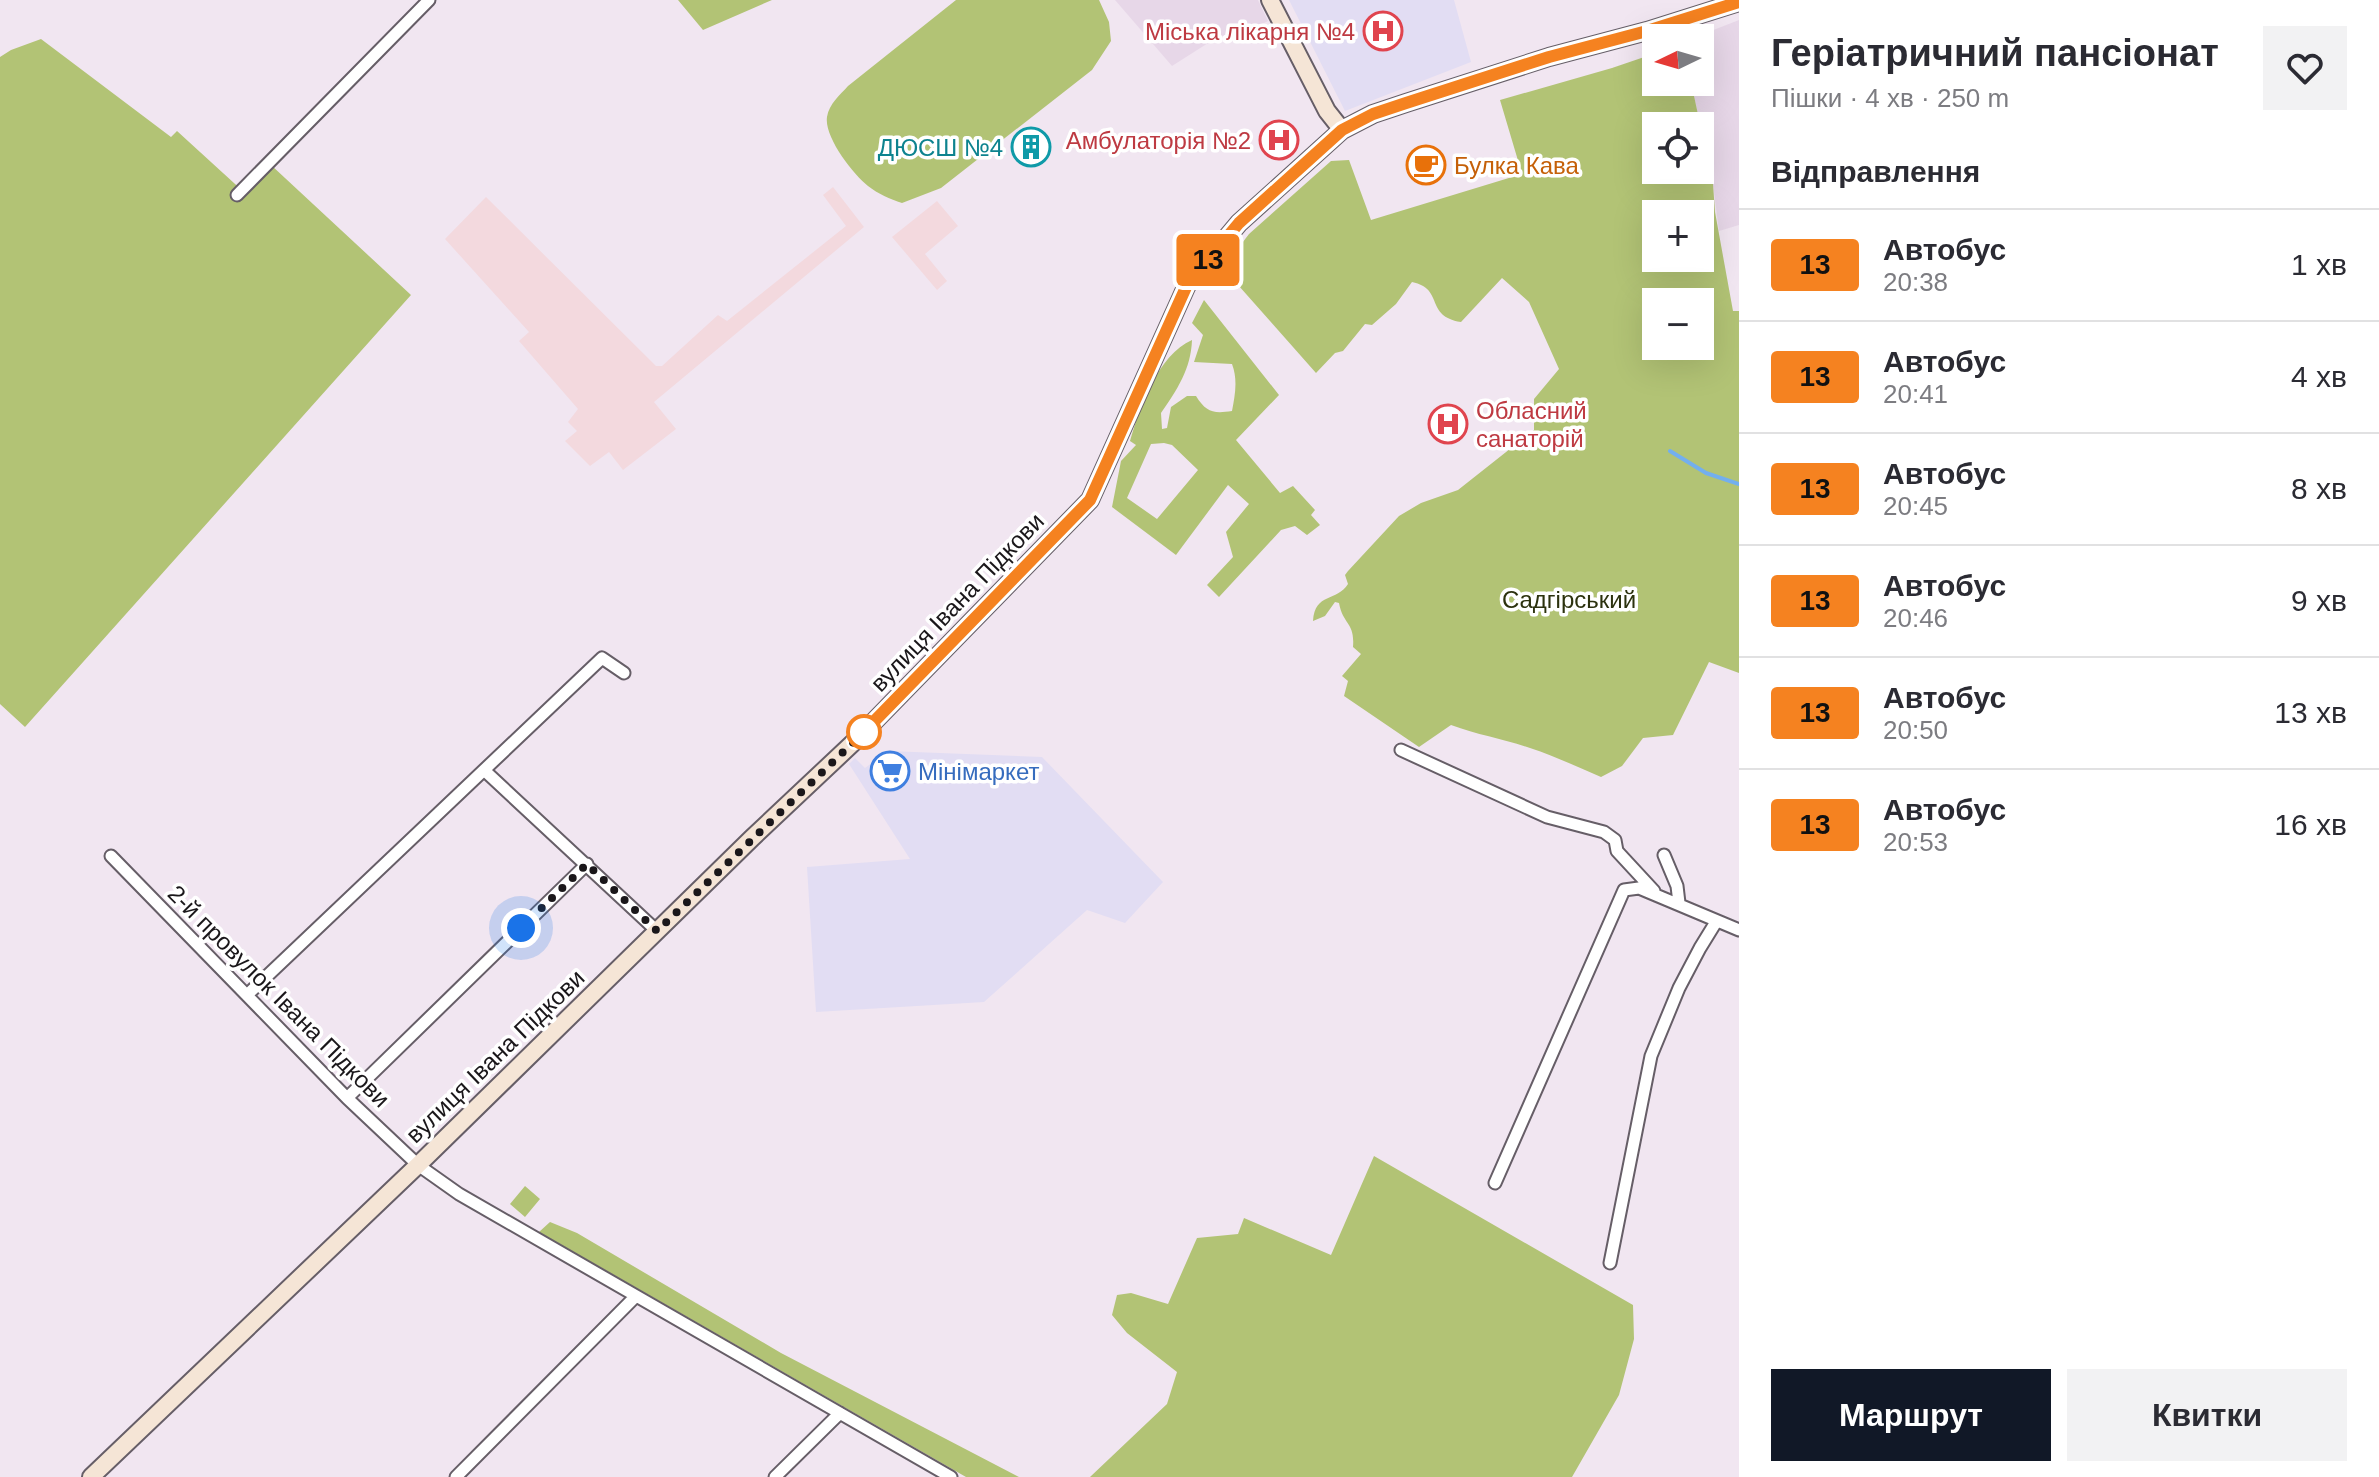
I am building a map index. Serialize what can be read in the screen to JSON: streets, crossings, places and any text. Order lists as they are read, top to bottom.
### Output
{
  "streets": {
    "street": ["вулиця Івана Підкови", "2-й провулок Івана Підкови"]
  },
  "crossings": [
    ["вулиця Івана Підкови", "2-й провулок Івана Підкови"]
  ],
  "parks": ["Садгірський"],
  "places": {
    "hospital": ["Міська лікарня №4", "Амбулаторія №2", "Обласний санаторій"],
    "building": ["ДЮСШ №4"],
    "cafe": ["Булка Кава"],
    "supermarket": ["Мінімаркет"]
  },
  "lines": ["bus line 13"],
  "north": "left",
  "page": {
    "on_map": "13",
    "heading": [
      ["Геріатричний пансіонат", "Пішки · 4 хв · 250 m"],
      "Відправлення"
    ],
    "map_buttons": ["+", "−"],
    "list": [
      {
        "mark": "13",
        "name": "Автобус",
        "note": "20:38",
        "value": "1 хв"
      },
      {
        "mark": "13",
        "name": "Автобус",
        "note": "20:41",
        "value": "4 хв"
      },
      {
        "mark": "13",
        "name": "Автобус",
        "note": "20:45",
        "value": "8 хв"
      },
      {
        "mark": "13",
        "name": "Автобус",
        "note": "20:46",
        "value": "9 хв"
      },
      {
        "mark": "13",
        "name": "Автобус",
        "note": "20:50",
        "value": "13 хв"
      },
      {
        "mark": "13",
        "name": "Автобус",
        "note": "20:53",
        "value": "16 хв"
      }
    ],
    "buttons": ["Маршрут", "Квитки"]
  }
}
